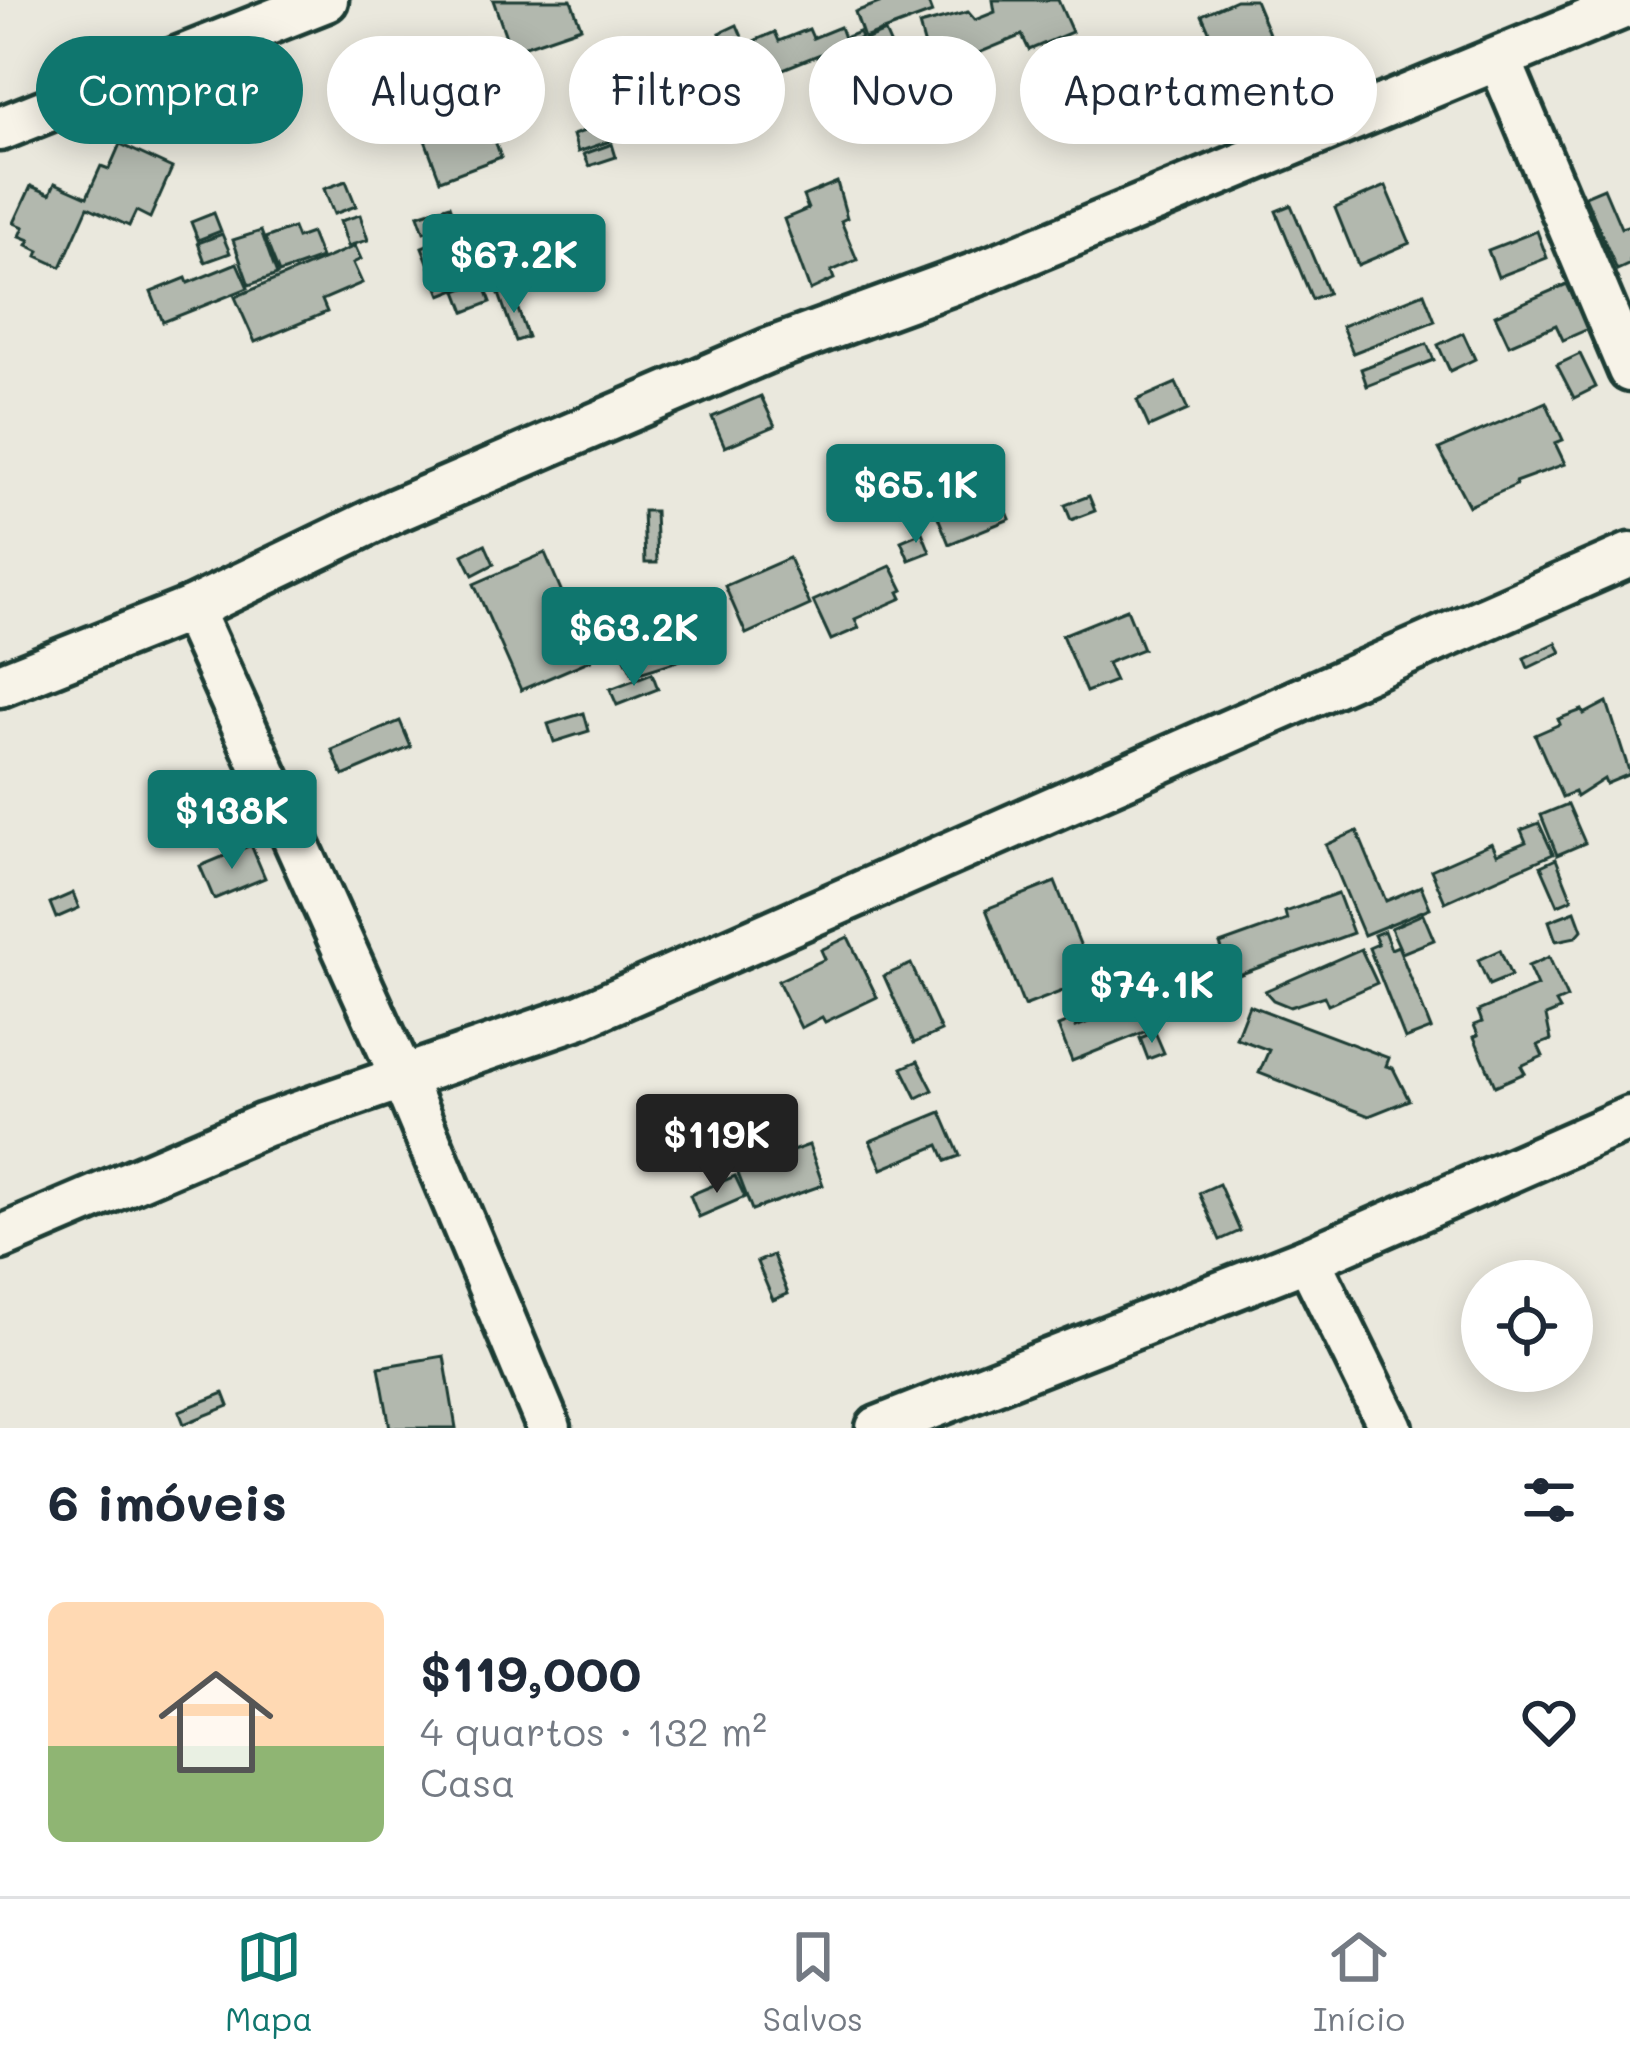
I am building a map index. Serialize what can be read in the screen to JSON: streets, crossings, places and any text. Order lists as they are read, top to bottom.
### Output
{
  "page": {
    "chip": [
      "Comprar",
      "Alugar",
      "Filtros",
      "Novo",
      "Apartamento"
    ],
    "price": [
      "$67.2K",
      "$65.1K",
      "$63.2K",
      "$138K",
      "$74.1K",
      "$119K"
    ],
    "heading": "6 imóveis",
    "list": [
      {
        "name": "$119,000",
        "note": "4 quartos · 132 m² · Casa"
      }
    ],
    "tabs": ["Mapa", "Salvos", "Início"]
  }
}
